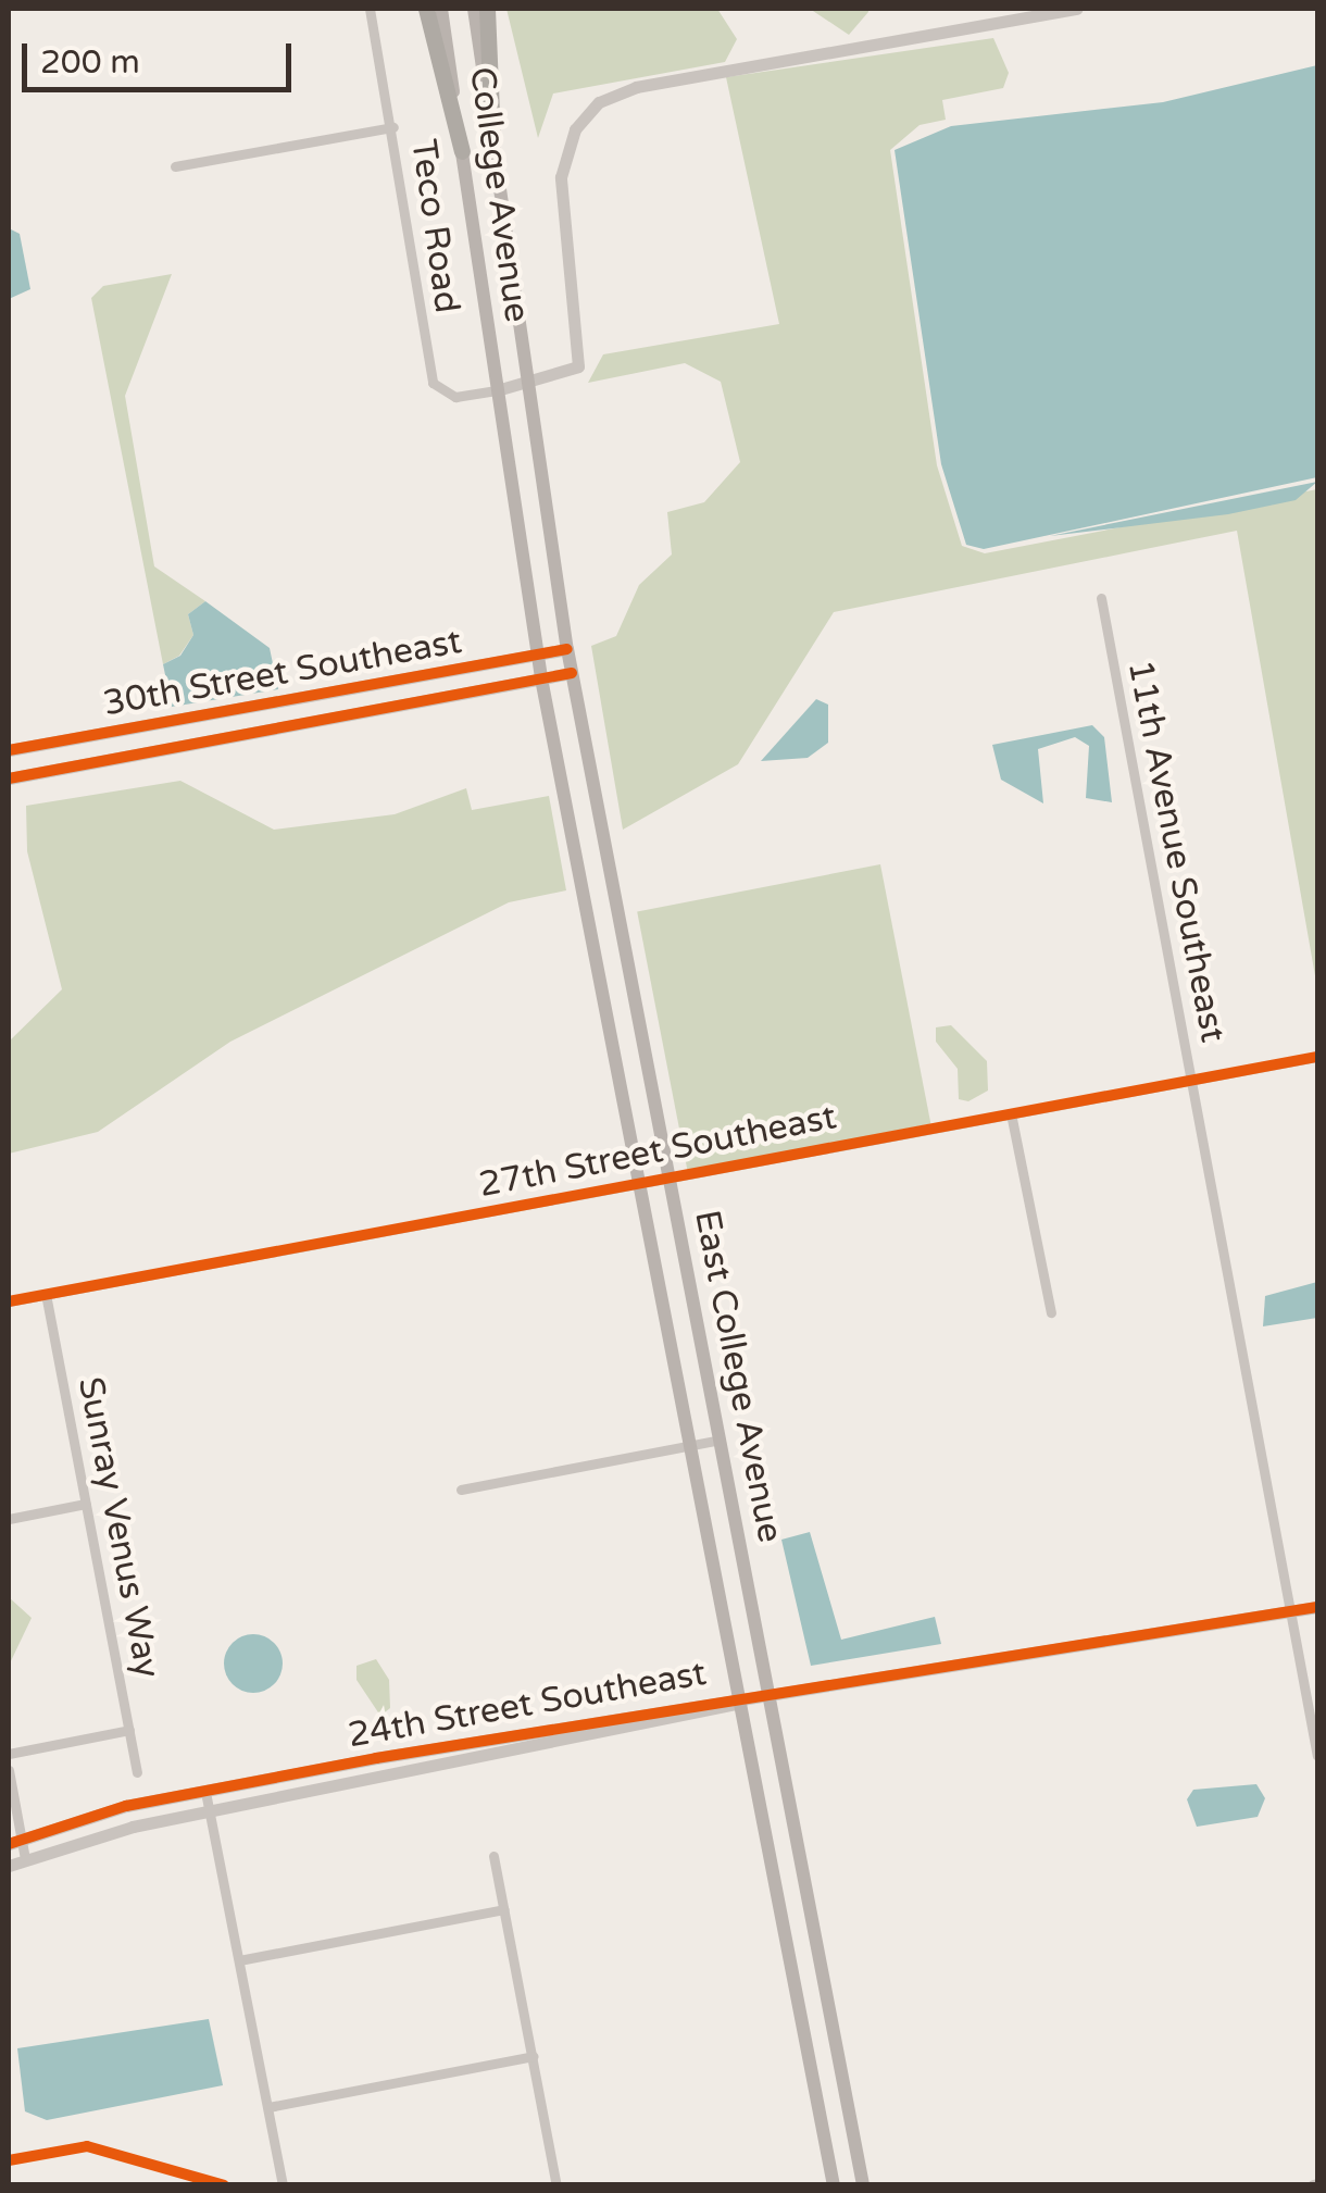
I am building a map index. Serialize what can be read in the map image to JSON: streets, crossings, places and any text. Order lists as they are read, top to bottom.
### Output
{
  "streets": {
    "main road": ["College Avenue", "East College Avenue"],
    "street": [
      "Teco Road",
      "30th Street Southeast",
      "11th Avenue Southeast",
      "27th Street Southeast",
      "Sunray Venus Way",
      "24th Street Southeast"
    ]
  },
  "crossings": [
    ["College Avenue", "Teco Road"],
    ["College Avenue", "East College Avenue"],
    ["Teco Road", "East College Avenue"],
    ["30th Street Southeast", "East College Avenue"],
    ["11th Avenue Southeast", "27th Street Southeast"],
    ["11th Avenue Southeast", "24th Street Southeast"],
    ["27th Street Southeast", "East College Avenue"],
    ["27th Street Southeast", "Sunray Venus Way"],
    ["East College Avenue", "24th Street Southeast"]
  ],
  "scale_bar": "200 m"
}
